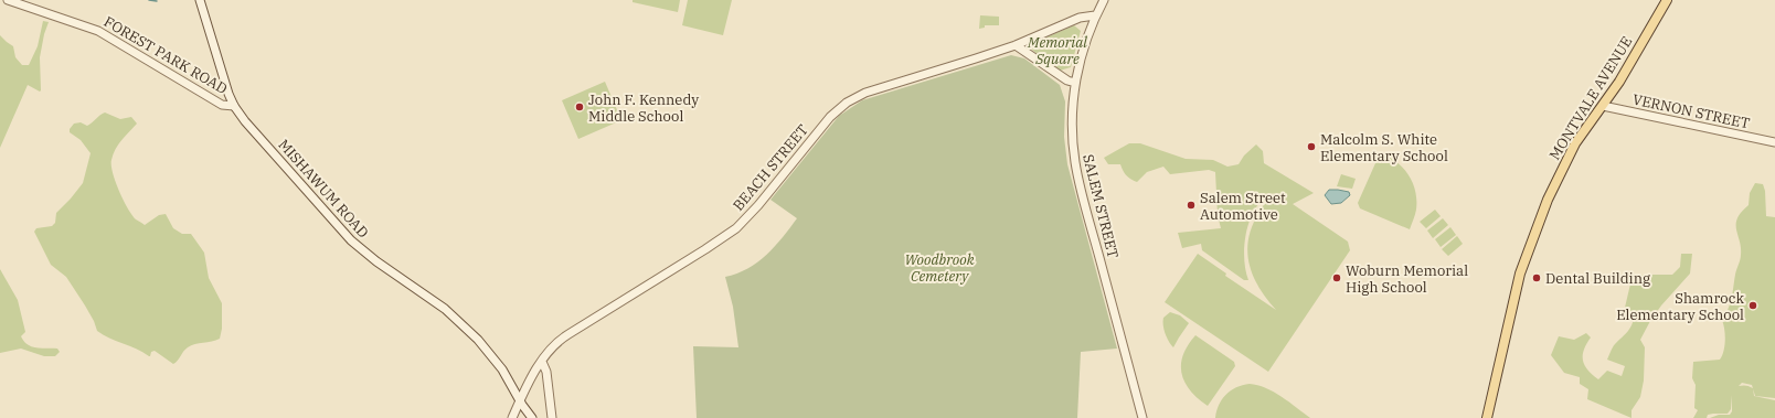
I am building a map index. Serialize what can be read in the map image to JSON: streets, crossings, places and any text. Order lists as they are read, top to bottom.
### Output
{
  "streets": {
    "main road": ["MONTVALE AVENUE"],
    "street": [
      "FOREST PARK ROAD",
      "VERNON STREET",
      "BEACH STREET",
      "MISHAWUM ROAD",
      "SALEM STREET"
    ]
  },
  "crossings": [
    ["FOREST PARK ROAD", "MISHAWUM ROAD"],
    ["MONTVALE AVENUE", "VERNON STREET"],
    ["BEACH STREET", "MISHAWUM ROAD"],
    ["BEACH STREET", "SALEM STREET"]
  ],
  "parks": ["Memorial Square", "Woodbrook Cemetery"],
  "places": [
    "John F. Kennedy Middle School",
    "Malcolm S. White Elementary School",
    "Salem Street Automotive",
    "Woburn Memorial High School",
    "Dental Building",
    "Shamrock Elementary School"
  ]
}
